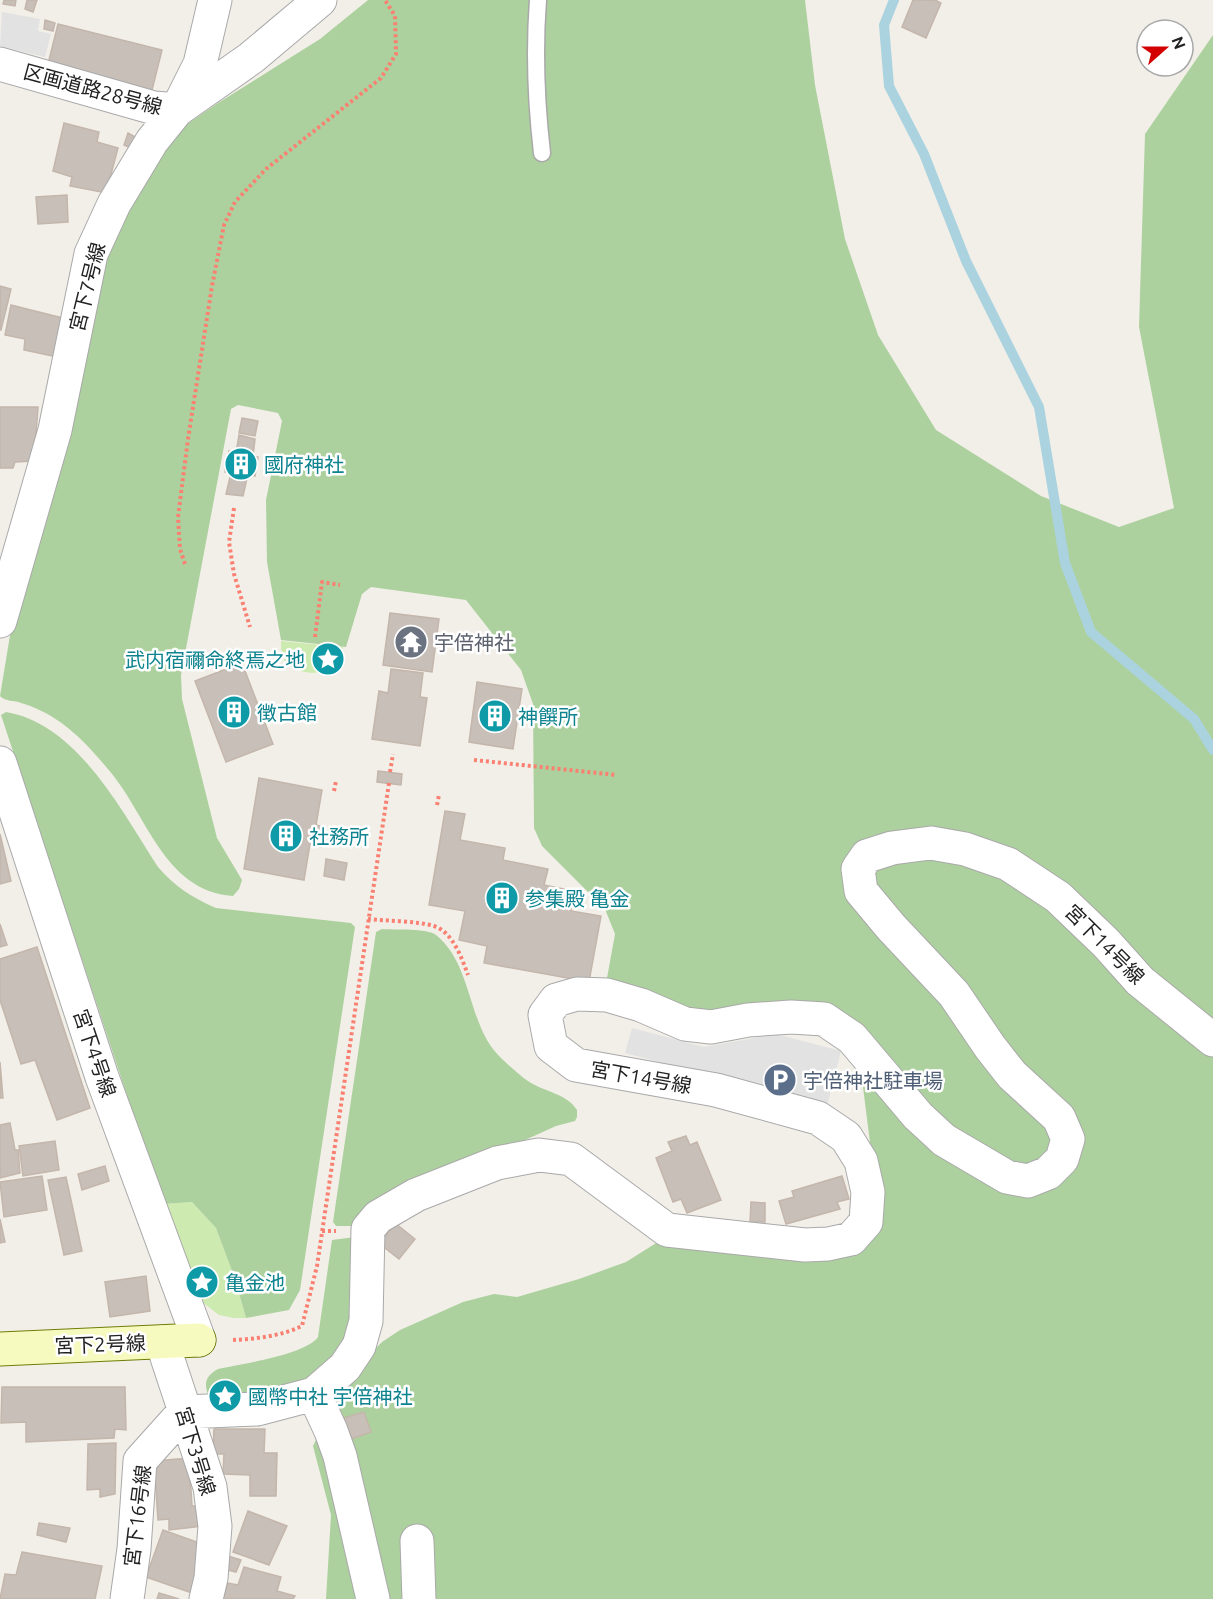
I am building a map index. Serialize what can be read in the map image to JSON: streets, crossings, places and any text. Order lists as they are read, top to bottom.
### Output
{
  "streets": {
    "street": [
      "区画道路28号線",
      "宮下7号線",
      "宮下14号線",
      "宮下4号線",
      "宮下2号線",
      "宮下3号線",
      "宮下16号線"
    ]
  },
  "crossings": [
    ["区画道路28号線", "宮下7号線"],
    ["宮下14号線", "宮下3号線"],
    ["宮下14号線", "宮下16号線"],
    ["宮下4号線", "宮下2号線"],
    ["宮下2号線", "宮下3号線"],
    ["宮下3号線", "宮下16号線"]
  ],
  "places": {
    "building": [
      "國府神社",
      "徴古館",
      "神饌所",
      "社務所",
      "参集殿 亀金"
    ],
    "temple": ["宇倍神社"],
    "place": ["武内宿禰命終焉之地", "亀金池", "國幣中社 宇倍神社"],
    "parking": ["宇倍神社駐車場"]
  },
  "north": "right"
}
